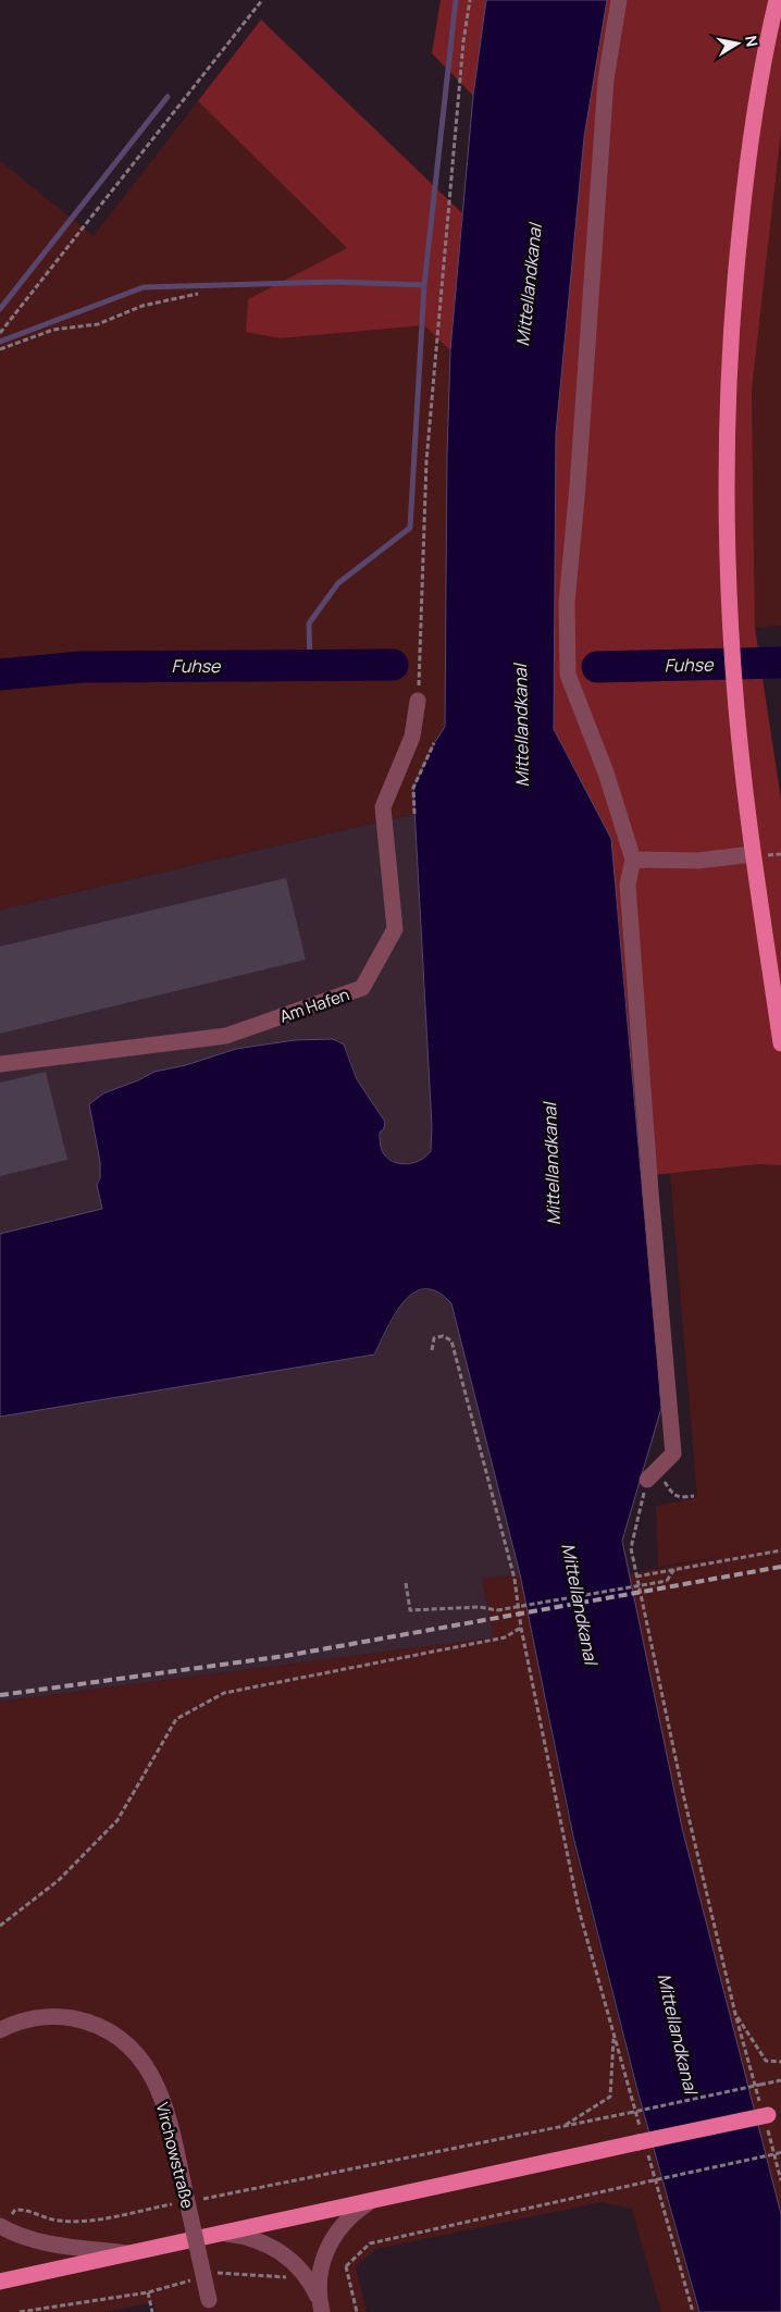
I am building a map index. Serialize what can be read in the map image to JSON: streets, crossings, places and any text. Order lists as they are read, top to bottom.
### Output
{
  "streets": {
    "street": ["Am Hafen", "Virchowstraße"]
  },
  "water": ["Mittellandkanal", "Fuhse"],
  "north": "right"
}
